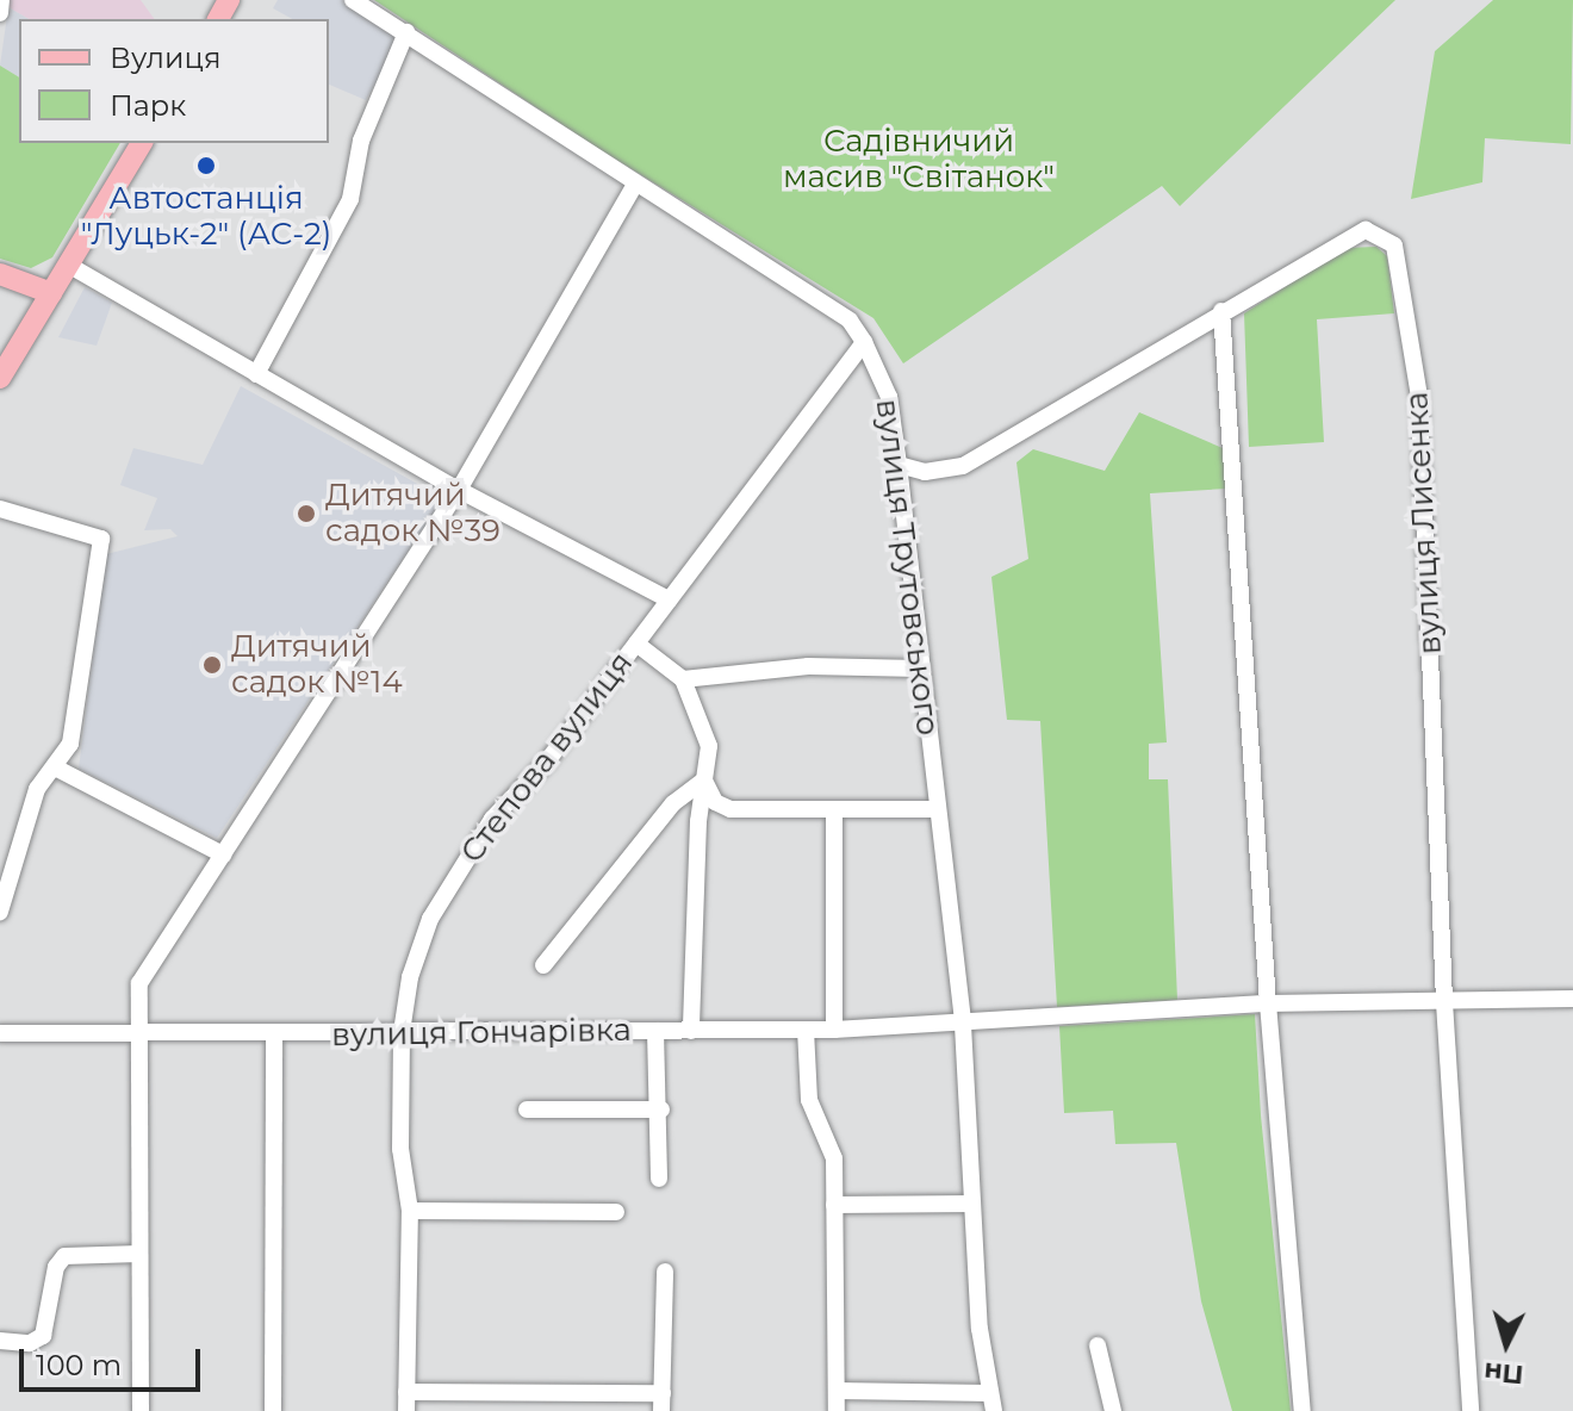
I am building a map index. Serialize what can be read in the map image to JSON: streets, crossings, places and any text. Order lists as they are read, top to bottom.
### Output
{
  "streets": {
    "street": [
      "вулиця Лисенка",
      "вулиця Трутовського",
      "Степова вулиця",
      "вулиця Гончарівка"
    ]
  },
  "crossings": [
    ["вулиця Лисенка", "вулиця Трутовського"],
    ["вулиця Трутовського", "Степова вулиця"],
    ["вулиця Трутовського", "вулиця Гончарівка"],
    ["Степова вулиця", "вулиця Гончарівка"]
  ],
  "parks": ["Садівничий масив \"Світанок\""],
  "places": ["Автостанція \"Луцьк-2\" (АС-2)", "Дитячий садок №39", "Дитячий садок №14"],
  "legend": ["Вулиця", "Парк"],
  "scale_bar": "100 m",
  "north": "bottom"
}
